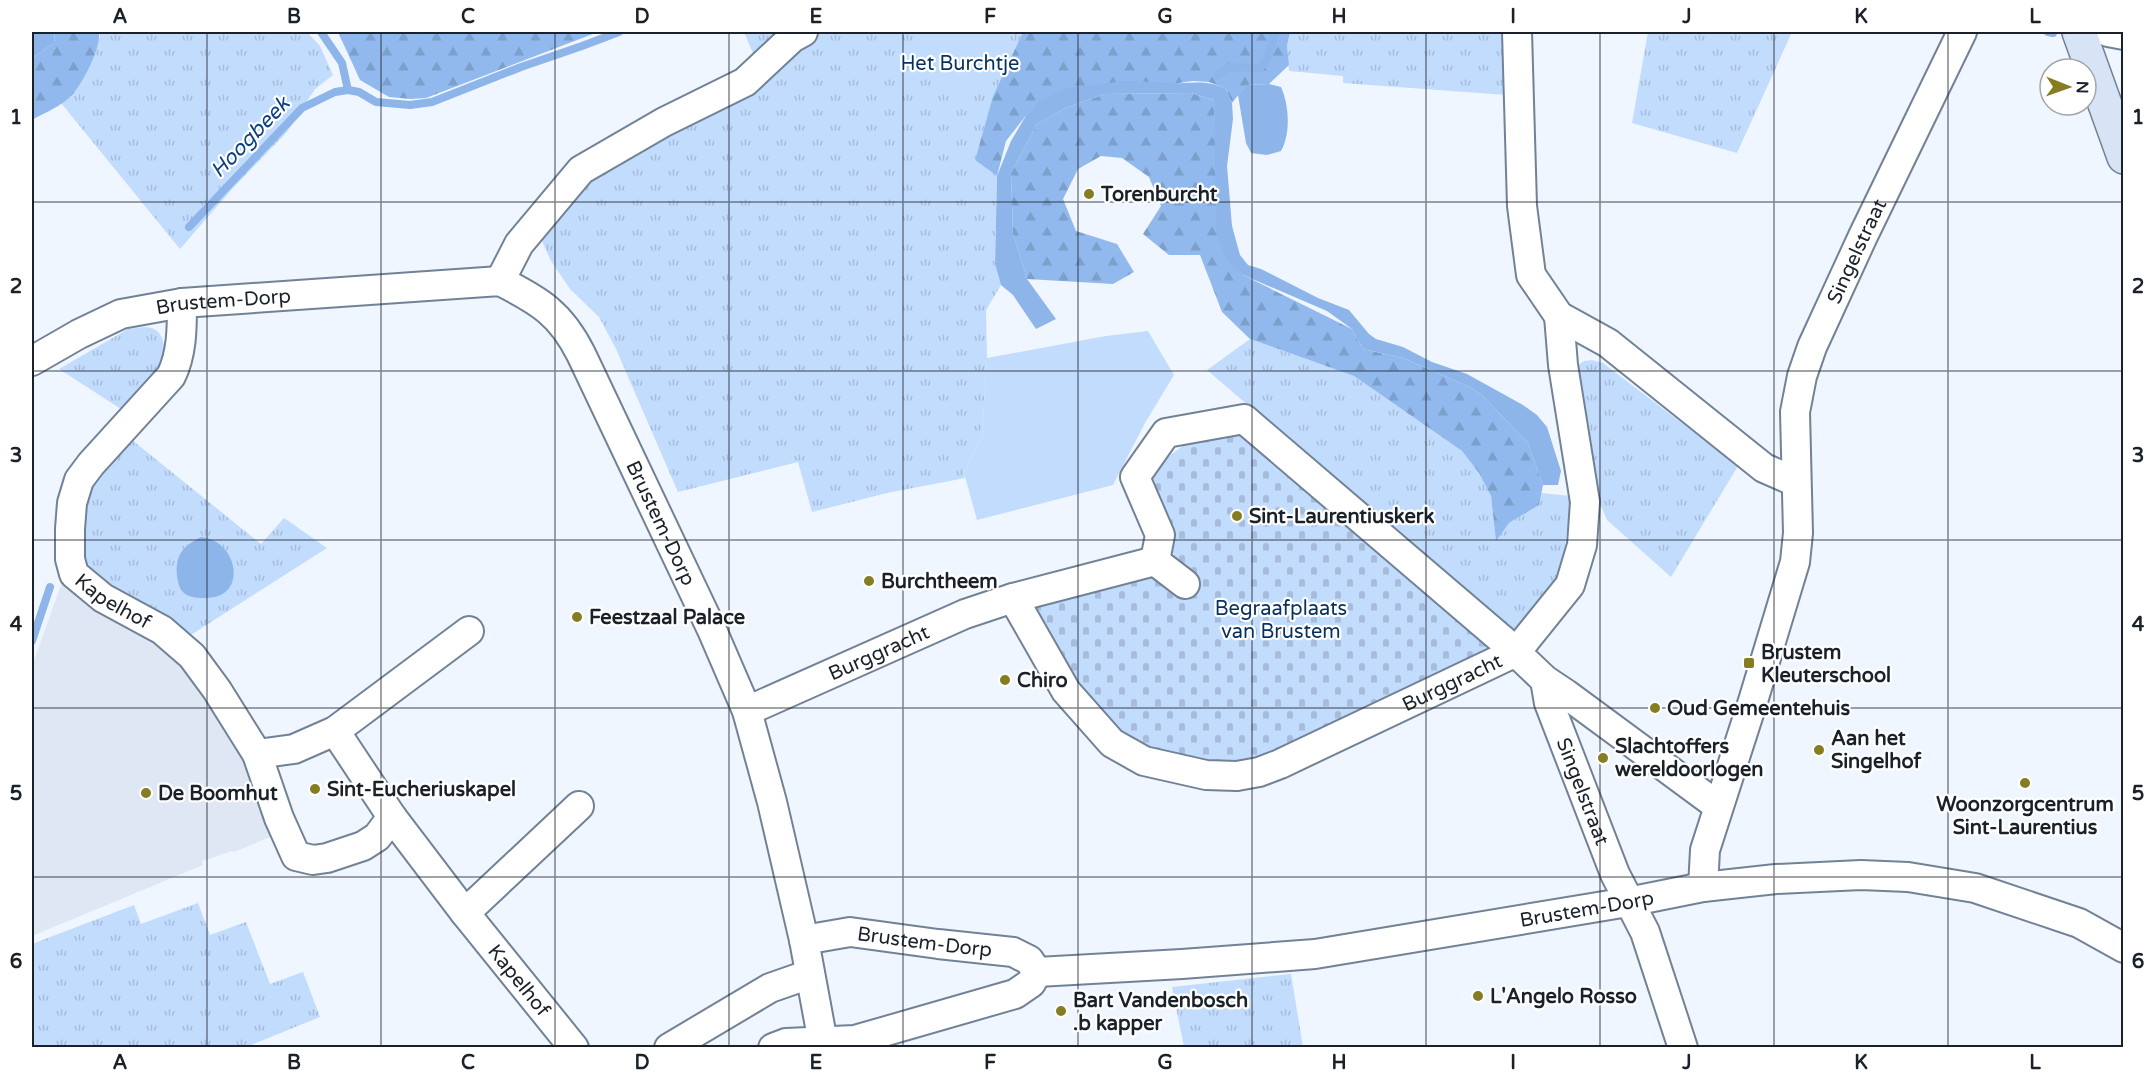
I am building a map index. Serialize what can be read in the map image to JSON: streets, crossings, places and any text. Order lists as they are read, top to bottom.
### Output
{
  "streets": {
    "street": [
      "Singelstraat",
      "Brustem-Dorp",
      "Kapelhof",
      "Burggracht"
    ]
  },
  "crossings": [
    ["Singelstraat", "Brustem-Dorp"],
    ["Singelstraat", "Burggracht"],
    ["Brustem-Dorp", "Kapelhof"],
    ["Brustem-Dorp", "Burggracht"]
  ],
  "water": ["Hoogbeek"],
  "parks": ["Het Burchtje", "Begraafplaats van Brustem"],
  "places": {
    "other": [
      "Torenburcht",
      "Sint-Laurentiuskerk",
      "Burchtheem",
      "Feestzaal Palace",
      "Chiro",
      "Oud Gemeentehuis",
      "Aan het Singelhof",
      "Slachtoffers wereldoorlogen",
      "Woonzorgcentrum Sint-Laurentius",
      "Sint-Eucheriuskapel",
      "De Boomhut",
      "L'Angelo Rosso",
      "Bart Vandenbosch .b kapper"
    ],
    "transit": ["Brustem Kleuterschool"]
  },
  "north": "right",
  "grid": {
    "columns": [
      "A",
      "B",
      "C",
      "D",
      "E",
      "F",
      "G",
      "H",
      "I",
      "J",
      "K",
      "L"
    ],
    "rows": [
      "1",
      "2",
      "3",
      "4",
      "5",
      "6"
    ]
  }
}
